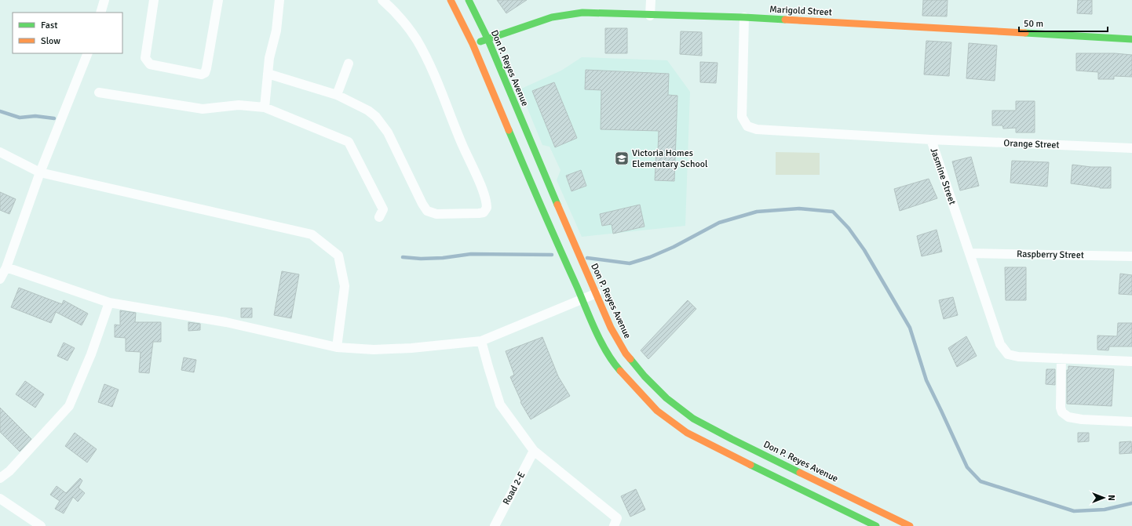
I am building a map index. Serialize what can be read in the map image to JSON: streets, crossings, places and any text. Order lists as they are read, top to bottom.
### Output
{
  "streets": {
    "street": [
      "Marigold Street",
      "Don P. Reyes Avenue",
      "Orange Street",
      "Jasmine Street",
      "Raspberry Street",
      "Road 2-E"
    ]
  },
  "crossings": [
    ["Marigold Street", "Don P. Reyes Avenue"],
    ["Marigold Street", "Jasmine Street"],
    ["Orange Street", "Jasmine Street"],
    ["Jasmine Street", "Raspberry Street"]
  ],
  "places": {
    "school or university": ["Victoria Homes Elementary School"]
  },
  "legend": ["Fast", "Slow"],
  "scale_bar": "50 m",
  "north": "right"
}
